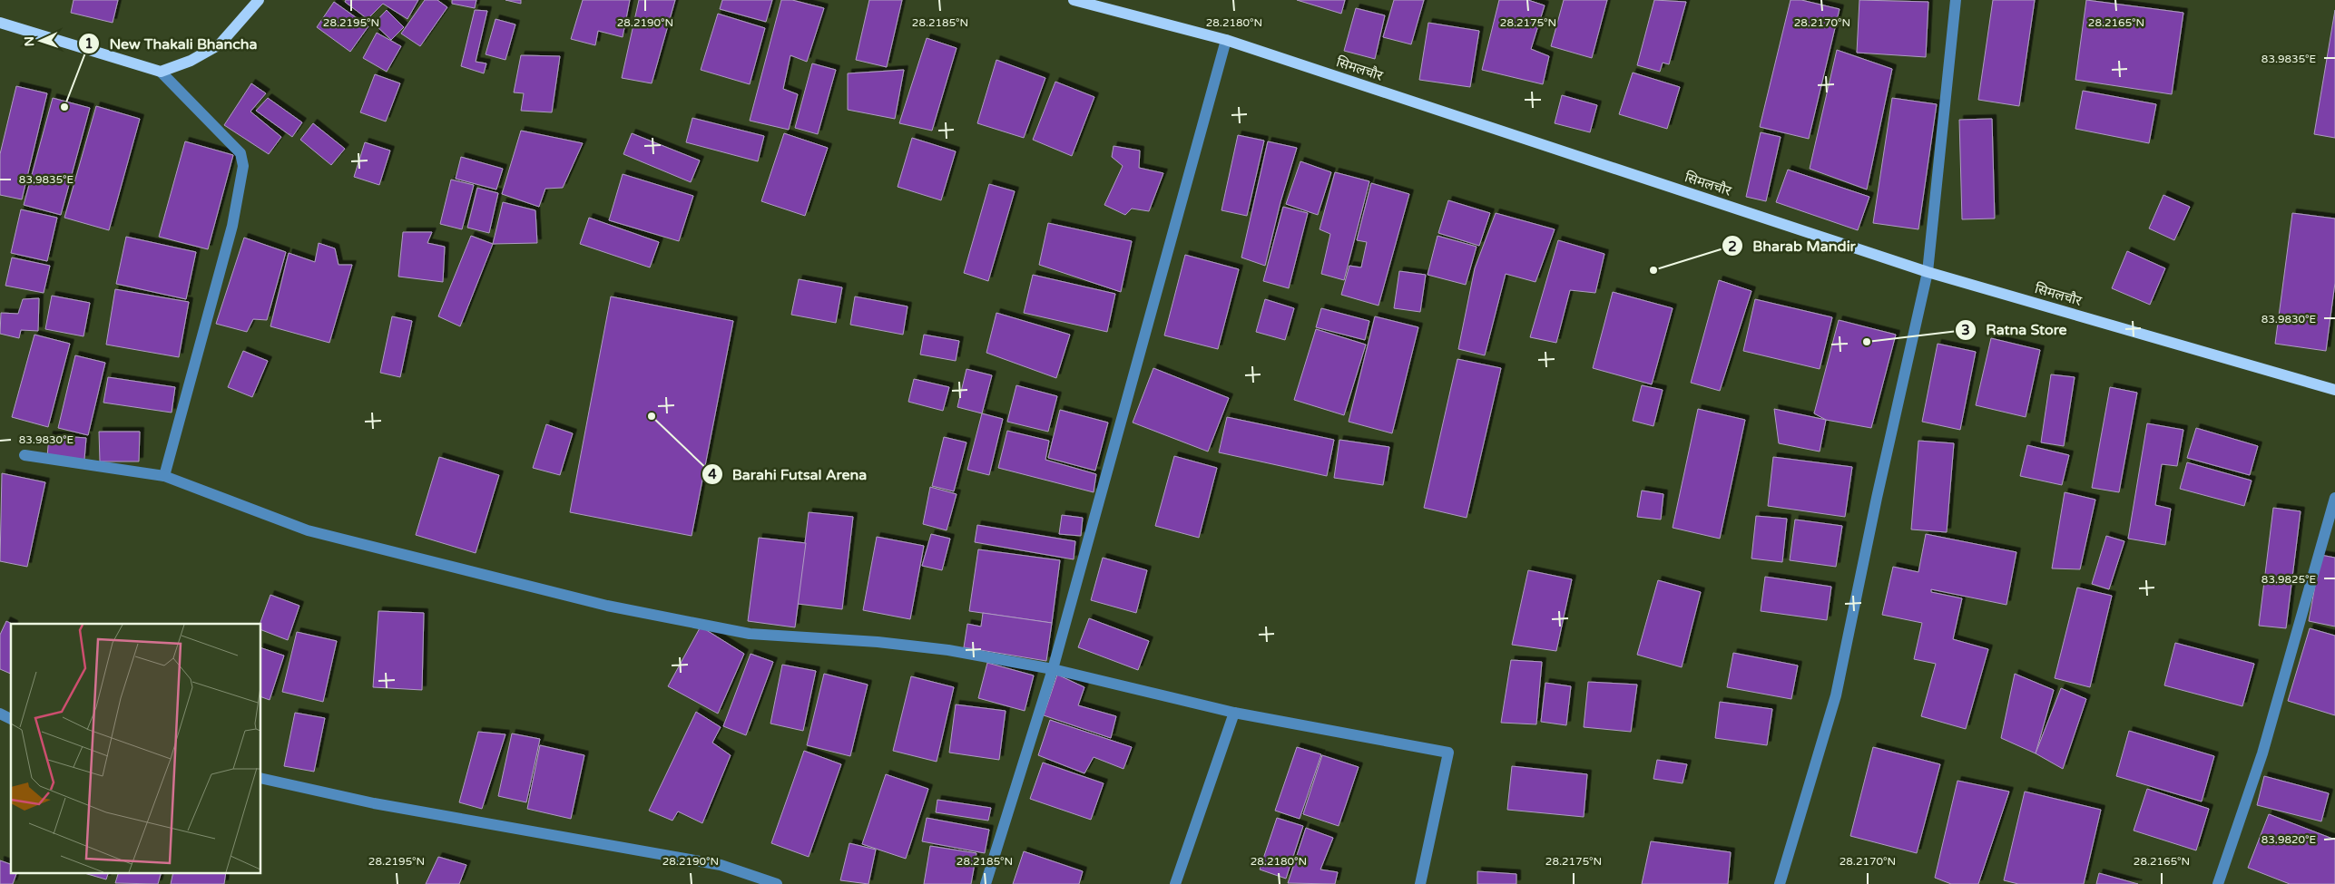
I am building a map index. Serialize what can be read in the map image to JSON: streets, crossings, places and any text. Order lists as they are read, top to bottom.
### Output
{
  "streets": {
    "main road": ["सिमलचौर"]
  },
  "places": [
    "New Thakali Bhancha",
    "Bharab Mandir",
    "Ratna Store",
    "Barahi Futsal Arena"
  ],
  "north": "left",
  "coordinates": [
    "28.2195°N",
    "28.2190°N",
    "28.2185°N",
    "28.2180°N",
    "28.2175°N",
    "28.2170°N",
    "28.2165°N",
    "83.9835°E",
    "83.9830°E",
    "83.9825°E",
    "83.9820°E"
  ]
}
